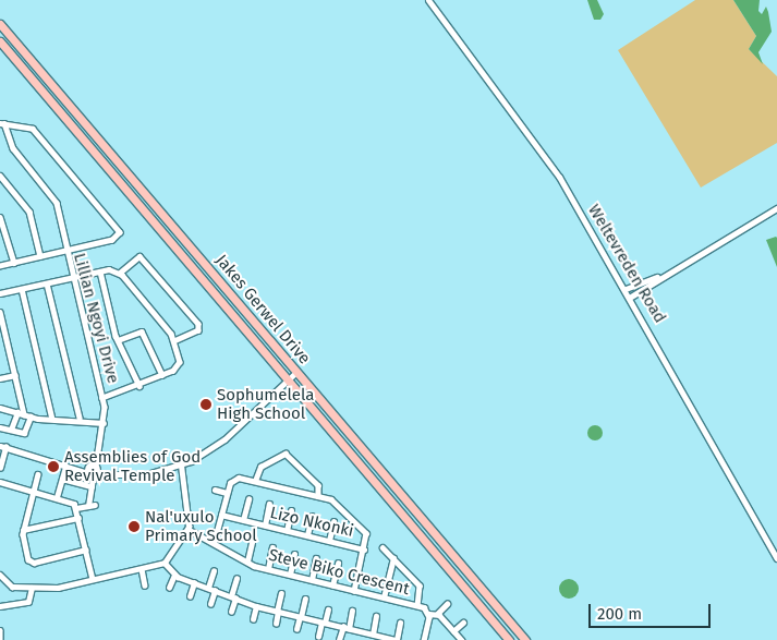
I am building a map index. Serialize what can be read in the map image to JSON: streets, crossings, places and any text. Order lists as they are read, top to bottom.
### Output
{
  "streets": {
    "highway": ["Jakes Gerwel Drive"],
    "street": [
      "Weltevreden Road",
      "Lillian Ngoyi Drive",
      "Lizo Nkonki",
      "Steve Biko Crescent"
    ]
  },
  "places": ["Sophumelela High School", "Assemblies of God Revival Temple", "Nal'uxulo Primary School"],
  "scale_bar": "200 m"
}
